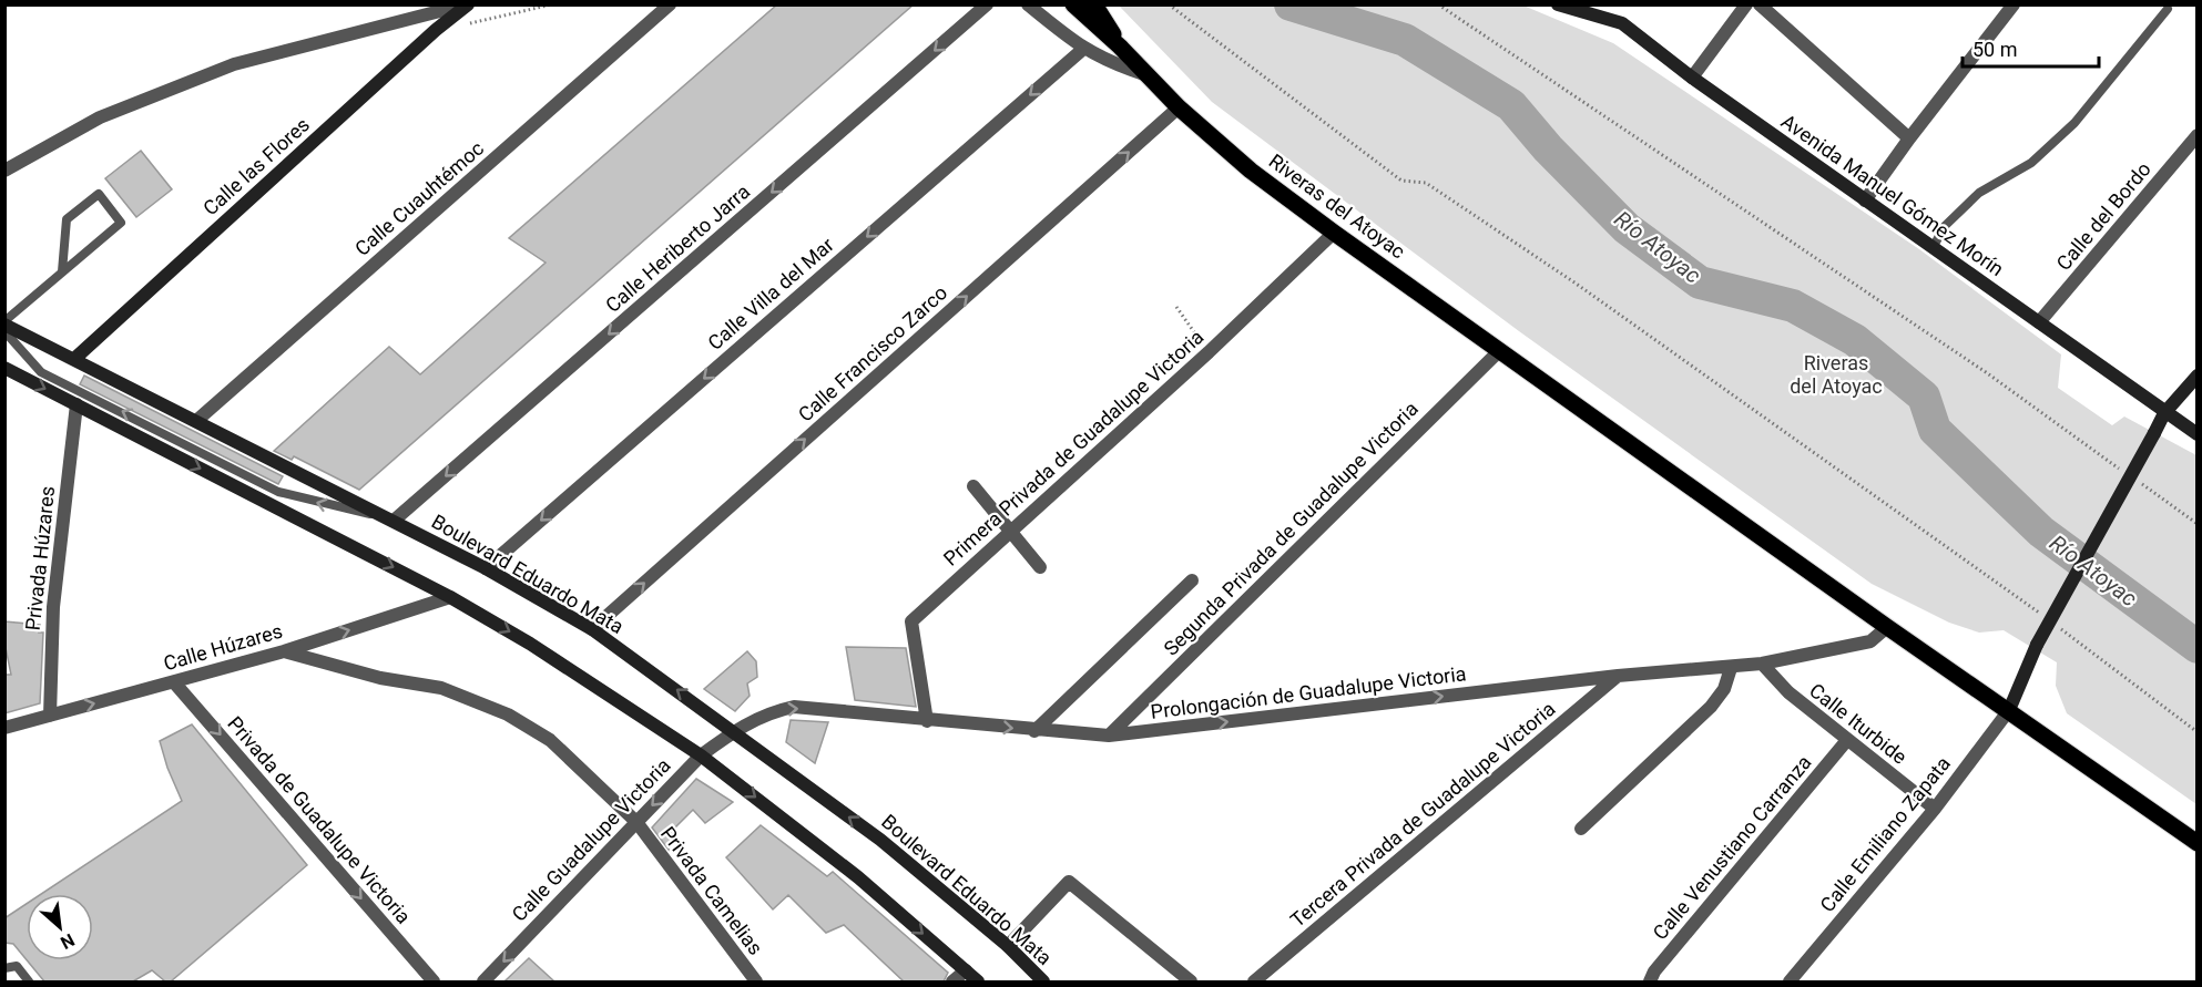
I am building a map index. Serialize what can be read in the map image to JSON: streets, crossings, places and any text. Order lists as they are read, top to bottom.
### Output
{
  "streets": {
    "main road": [
      "Calle las Flores",
      "Avenida Manuel Gómez Morín",
      "Riveras del Atoyac",
      "Boulevard Eduardo Mata"
    ],
    "street": [
      "Calle Cuauhtémoc",
      "Calle del Bordo",
      "Calle Heriberto Jarra",
      "Calle Villa del Mar",
      "Calle Francisco Zarco",
      "Primera Privada de Guadalupe Victoria",
      "Segunda Privada de Guadalupe Victoria",
      "Privada Húzares",
      "Calle Húzares",
      "Prolongación de Guadalupe Victoria",
      "Calle Iturbide",
      "Tercera Privada de Guadalupe Victoria",
      "Privada de Guadalupe Victoria",
      "Calle Emiliano Zapata",
      "Calle Guadalupe Victoria",
      "Calle Venustiano Carranza",
      "Privada Camelias"
    ]
  },
  "crossings": [
    ["Calle las Flores", "Boulevard Eduardo Mata"],
    ["Avenida Manuel Gómez Morín", "Calle del Bordo"],
    ["Calle Cuauhtémoc", "Boulevard Eduardo Mata"],
    ["Riveras del Atoyac", "Calle Francisco Zarco"],
    ["Riveras del Atoyac", "Primera Privada de Guadalupe Victoria"],
    ["Riveras del Atoyac", "Segunda Privada de Guadalupe Victoria"],
    ["Riveras del Atoyac", "Prolongación de Guadalupe Victoria"],
    ["Riveras del Atoyac", "Calle Emiliano Zapata"],
    ["Calle Heriberto Jarra", "Boulevard Eduardo Mata"],
    ["Calle Villa del Mar", "Boulevard Eduardo Mata"],
    ["Calle Francisco Zarco", "Boulevard Eduardo Mata"],
    ["Primera Privada de Guadalupe Victoria", "Prolongación de Guadalupe Victoria"],
    ["Segunda Privada de Guadalupe Victoria", "Prolongación de Guadalupe Victoria"],
    ["Privada Húzares", "Calle Húzares"],
    ["Boulevard Eduardo Mata", "Prolongación de Guadalupe Victoria"],
    ["Boulevard Eduardo Mata", "Calle Guadalupe Victoria"],
    ["Calle Húzares", "Privada de Guadalupe Victoria"],
    ["Calle Húzares", "Privada Camelias"],
    ["Prolongación de Guadalupe Victoria", "Calle Iturbide"],
    ["Prolongación de Guadalupe Victoria", "Tercera Privada de Guadalupe Victoria"],
    ["Prolongación de Guadalupe Victoria", "Calle Guadalupe Victoria"],
    ["Calle Iturbide", "Calle Emiliano Zapata"],
    ["Calle Iturbide", "Calle Venustiano Carranza"],
    ["Calle Guadalupe Victoria", "Privada Camelias"]
  ],
  "one_way": [
    "Calle Heriberto Jarra",
    "Calle Villa del Mar",
    "Calle Francisco Zarco",
    "Calle Húzares",
    "Prolongación de Guadalupe Victoria",
    "Privada de Guadalupe Victoria",
    "Calle Guadalupe Victoria"
  ],
  "water": ["Río Atoyac"],
  "parks": ["Riveras del Atoyac"],
  "scale_bar": "50 m",
  "north": "bottom right"
}
